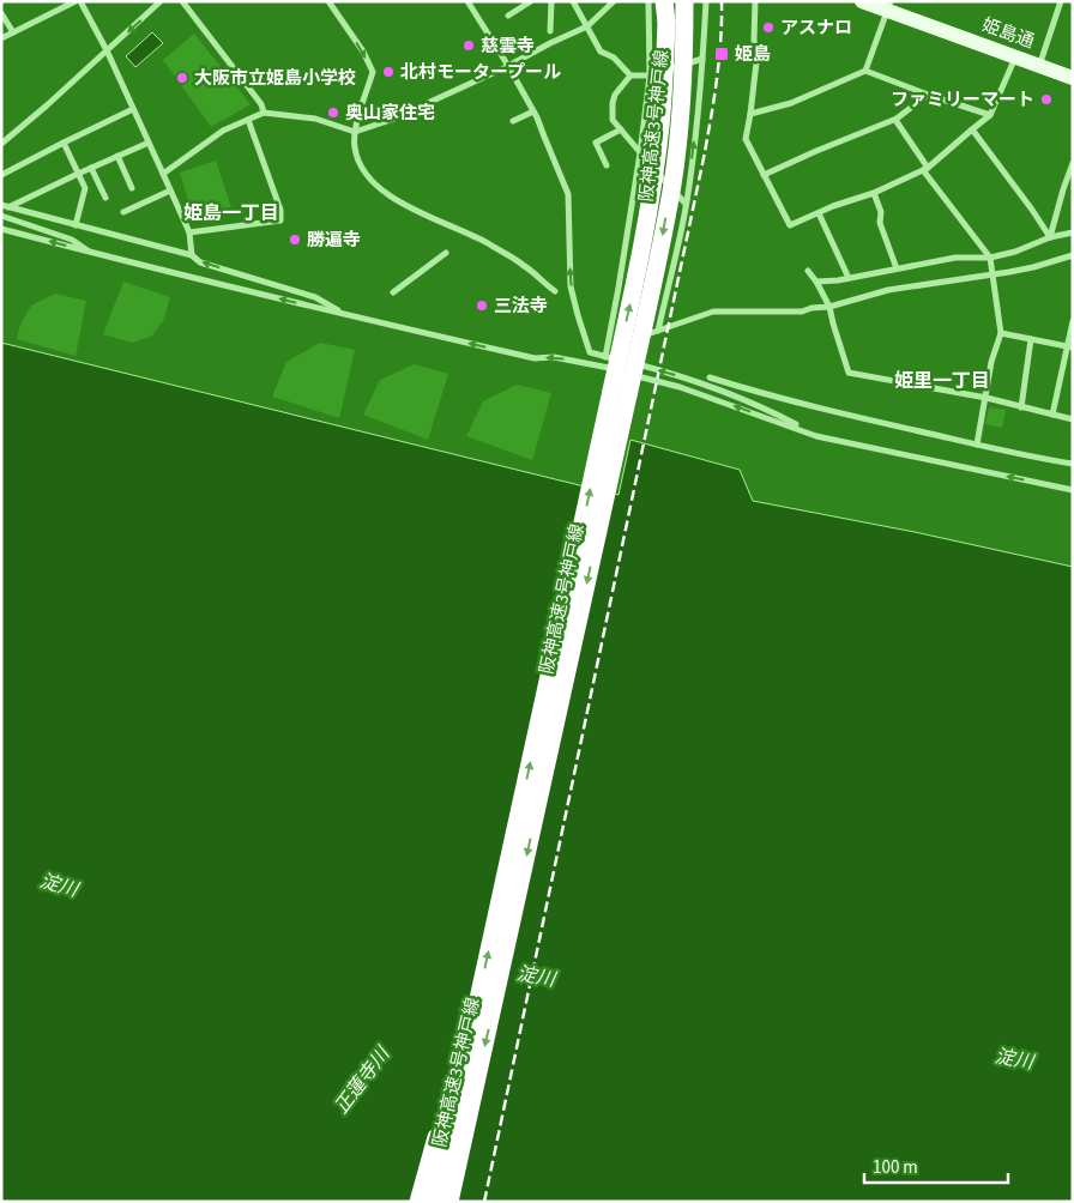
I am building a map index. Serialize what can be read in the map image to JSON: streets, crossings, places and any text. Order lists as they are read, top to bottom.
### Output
{
  "streets": {
    "highway": ["阪神高速3号神戸線"],
    "main road": ["姫島通"]
  },
  "districts": ["姫島一丁目", "姫里一丁目"],
  "water": ["淀川", "正蓮寺川"],
  "places": {
    "other": [
      "アスナロ",
      "慈雲寺",
      "北村モータープール",
      "大阪市立姫島小学校",
      "ファミリーマート",
      "奥山家住宅",
      "勝遍寺",
      "三法寺"
    ],
    "transit": ["姫島"]
  },
  "scale_bar": "100 m"
}
